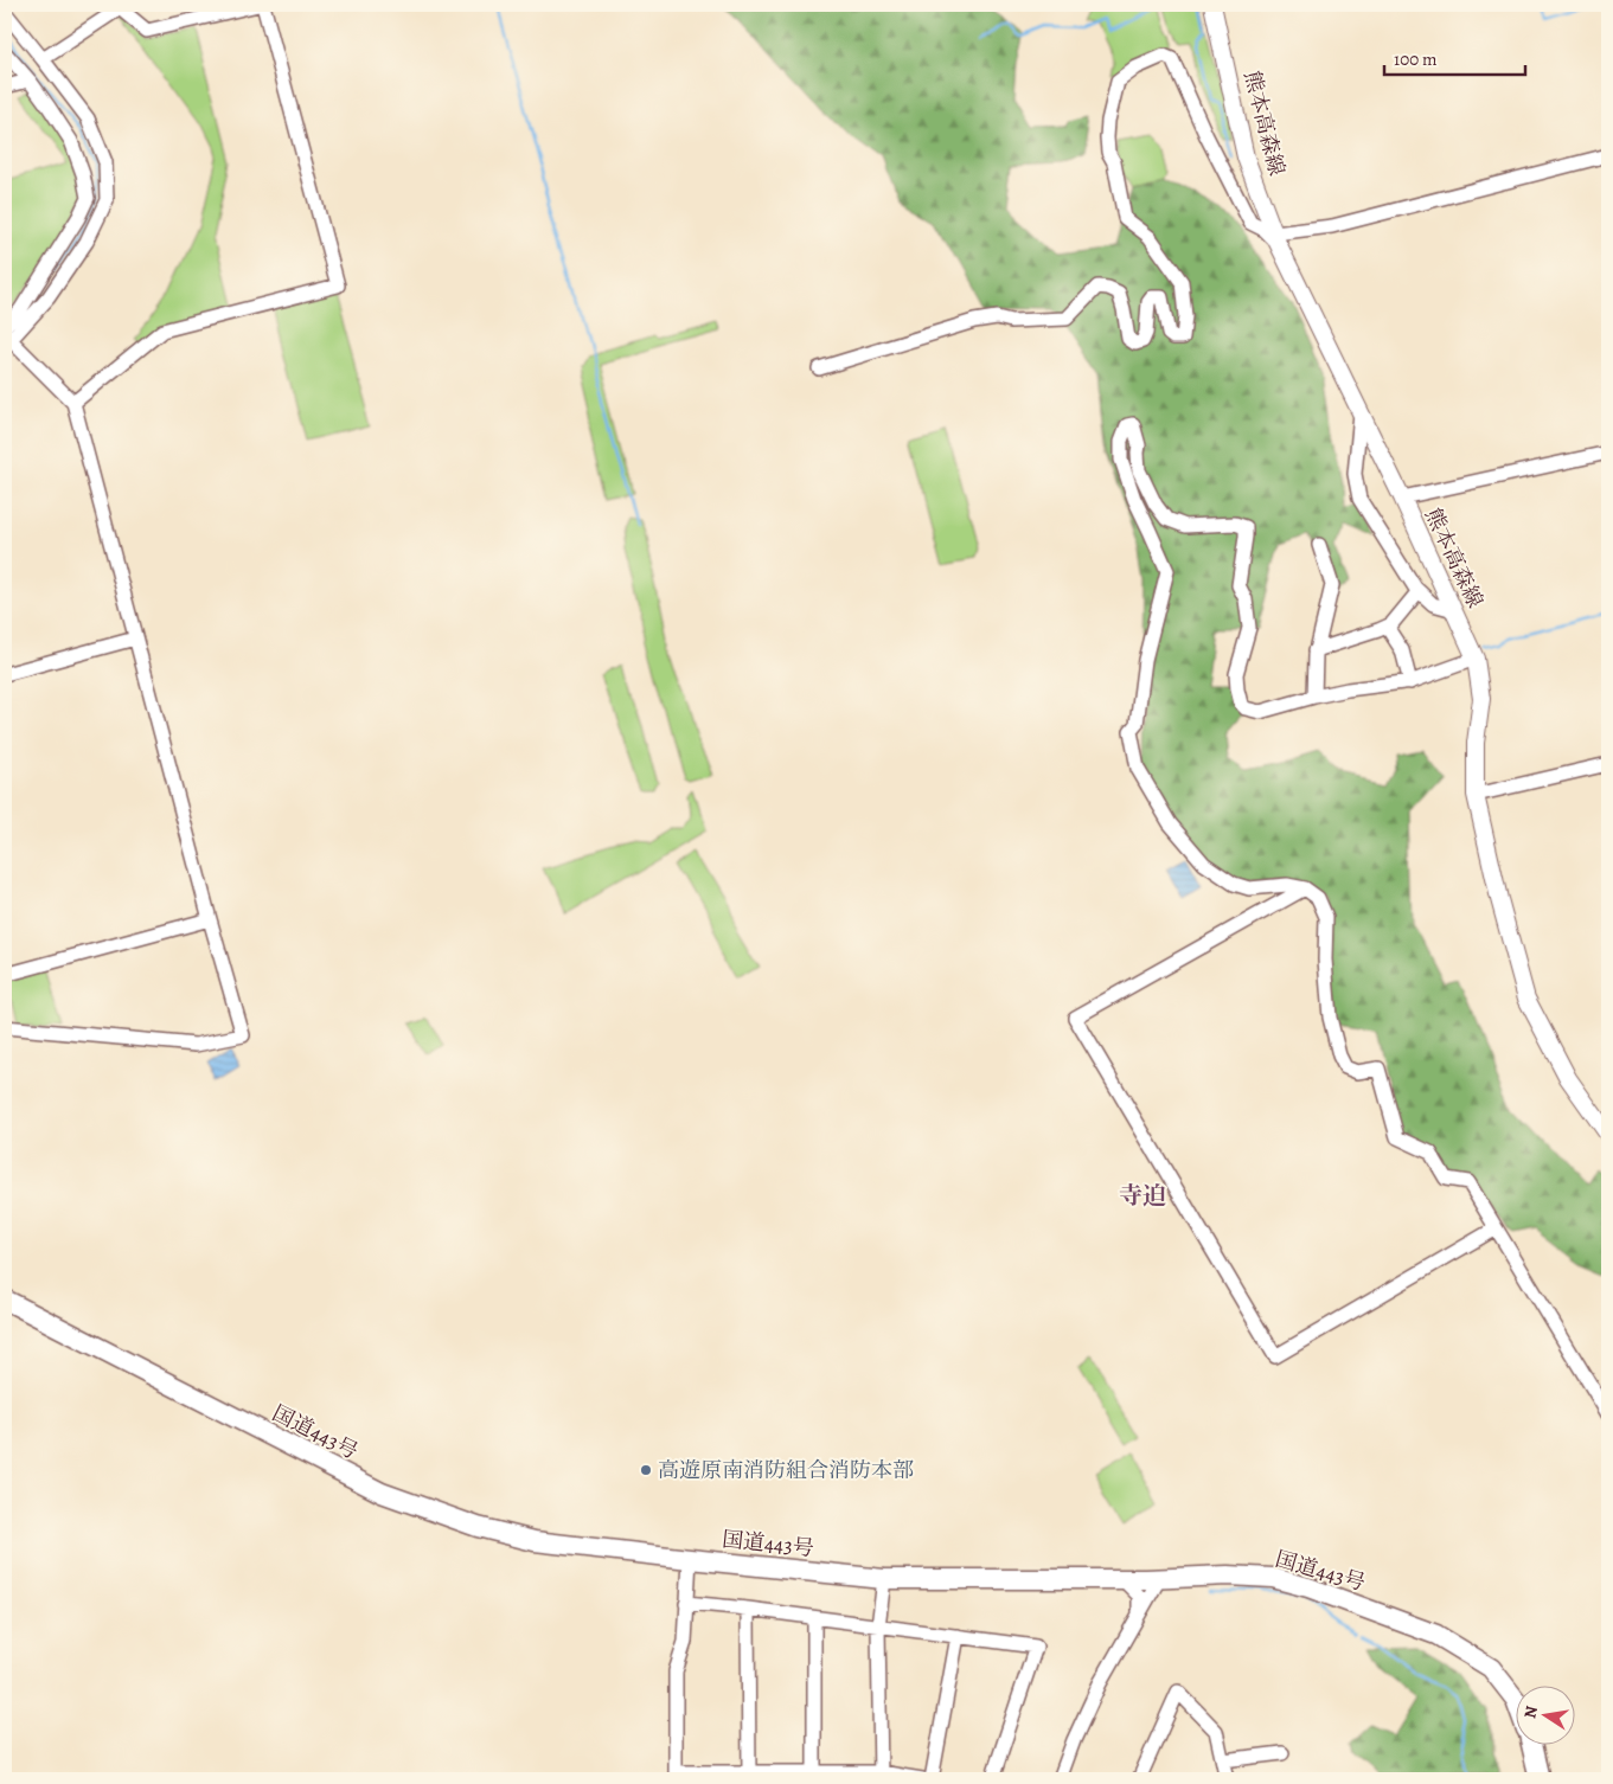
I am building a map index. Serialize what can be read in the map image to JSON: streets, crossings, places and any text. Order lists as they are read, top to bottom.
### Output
{
  "streets": {
    "highway": ["国道443号"],
    "main road": ["熊本高森線"]
  },
  "districts": ["寺迫"],
  "places": ["高遊原南消防組合消防本部"],
  "scale_bar": "100 m",
  "north": "left"
}
